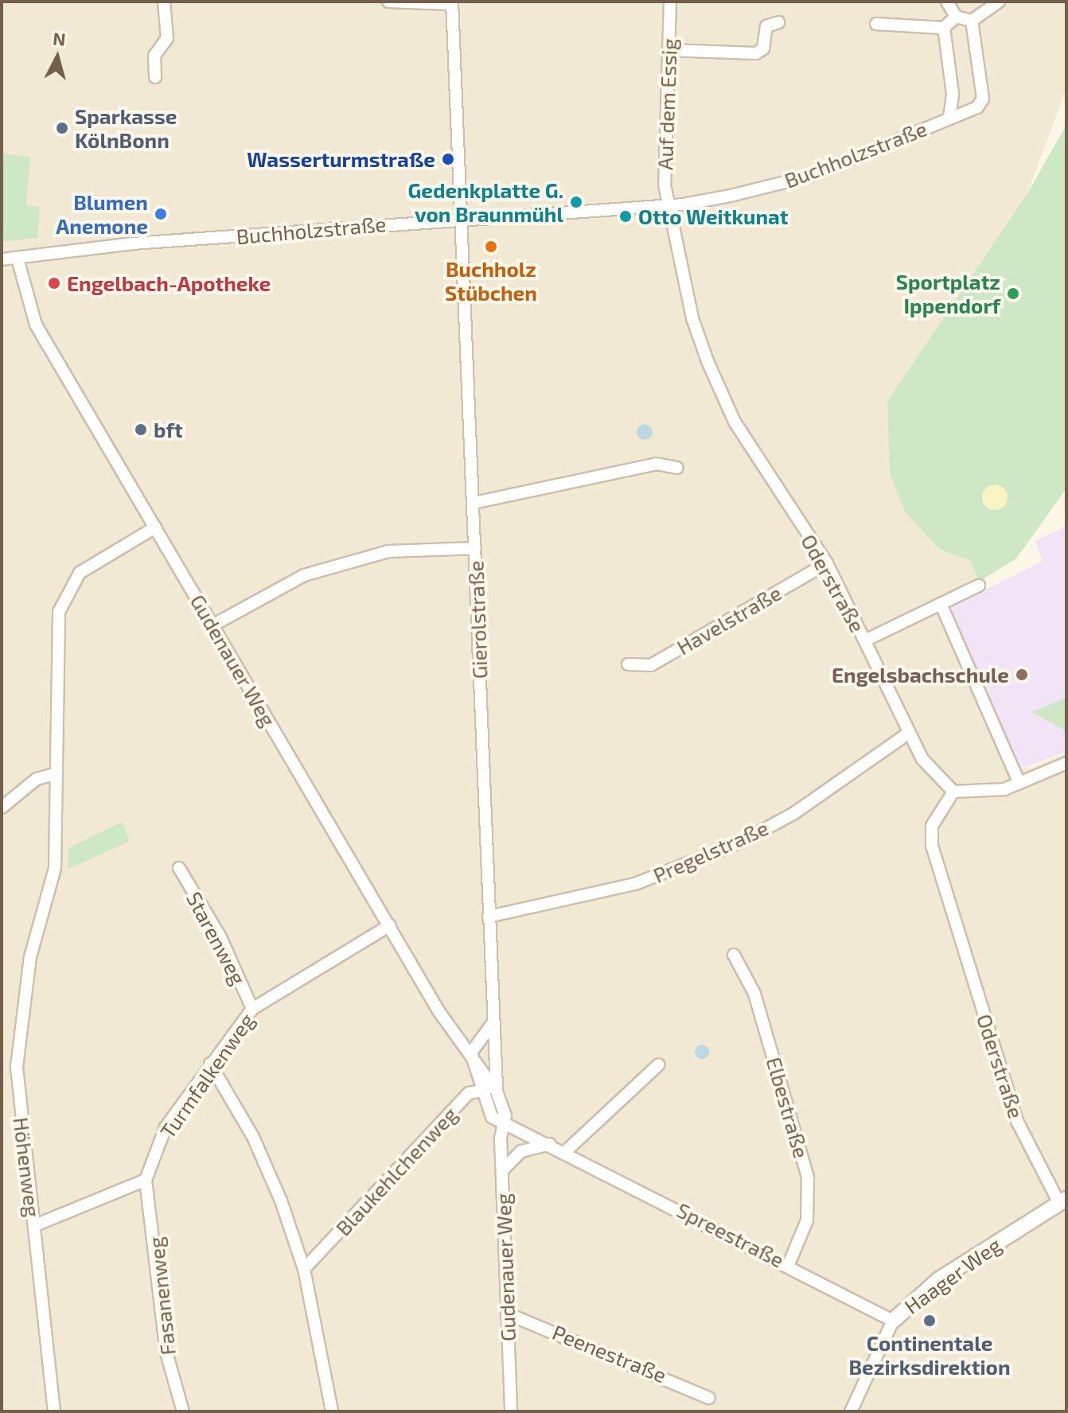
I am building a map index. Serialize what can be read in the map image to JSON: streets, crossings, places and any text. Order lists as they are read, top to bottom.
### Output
{
  "streets": {
    "street": [
      "Auf dem Essig",
      "Buchholzstraße",
      "Oderstraße",
      "Gierolstraße",
      "Havelstraße",
      "Gudenauer Weg",
      "Pregelstraße",
      "Starenweg",
      "Turmfalkenweg",
      "Elbestraße",
      "Höhenweg",
      "Blaukehlchenweg",
      "Spreestraße",
      "Haager Weg",
      "Fasanenweg",
      "Peenestraße"
    ]
  },
  "crossings": [
    ["Auf dem Essig", "Buchholzstraße"],
    ["Auf dem Essig", "Oderstraße"],
    ["Buchholzstraße", "Oderstraße"],
    ["Buchholzstraße", "Gierolstraße"],
    ["Buchholzstraße", "Gudenauer Weg"],
    ["Oderstraße", "Havelstraße"],
    ["Oderstraße", "Pregelstraße"],
    ["Oderstraße", "Haager Weg"],
    ["Gierolstraße", "Gudenauer Weg"],
    ["Gierolstraße", "Pregelstraße"],
    ["Gudenauer Weg", "Turmfalkenweg"],
    ["Gudenauer Weg", "Höhenweg"],
    ["Gudenauer Weg", "Blaukehlchenweg"],
    ["Gudenauer Weg", "Spreestraße"],
    ["Gudenauer Weg", "Peenestraße"],
    ["Starenweg", "Turmfalkenweg"],
    ["Turmfalkenweg", "Fasanenweg"],
    ["Elbestraße", "Spreestraße"],
    ["Spreestraße", "Haager Weg"]
  ],
  "places": [
    "Sparkasse KölnBonn",
    "Wasserturmstraße",
    "Gedenkplatte G. von Braunmühl",
    "Blumen Anemone",
    "Otto Weitkunat",
    "Buchholz Stübchen",
    "Engelbach-Apotheke",
    "Sportplatz Ippendorf",
    "bft",
    "Engelsbachschule",
    "Continentale Bezirksdirektion"
  ],
  "north": "top"
}
